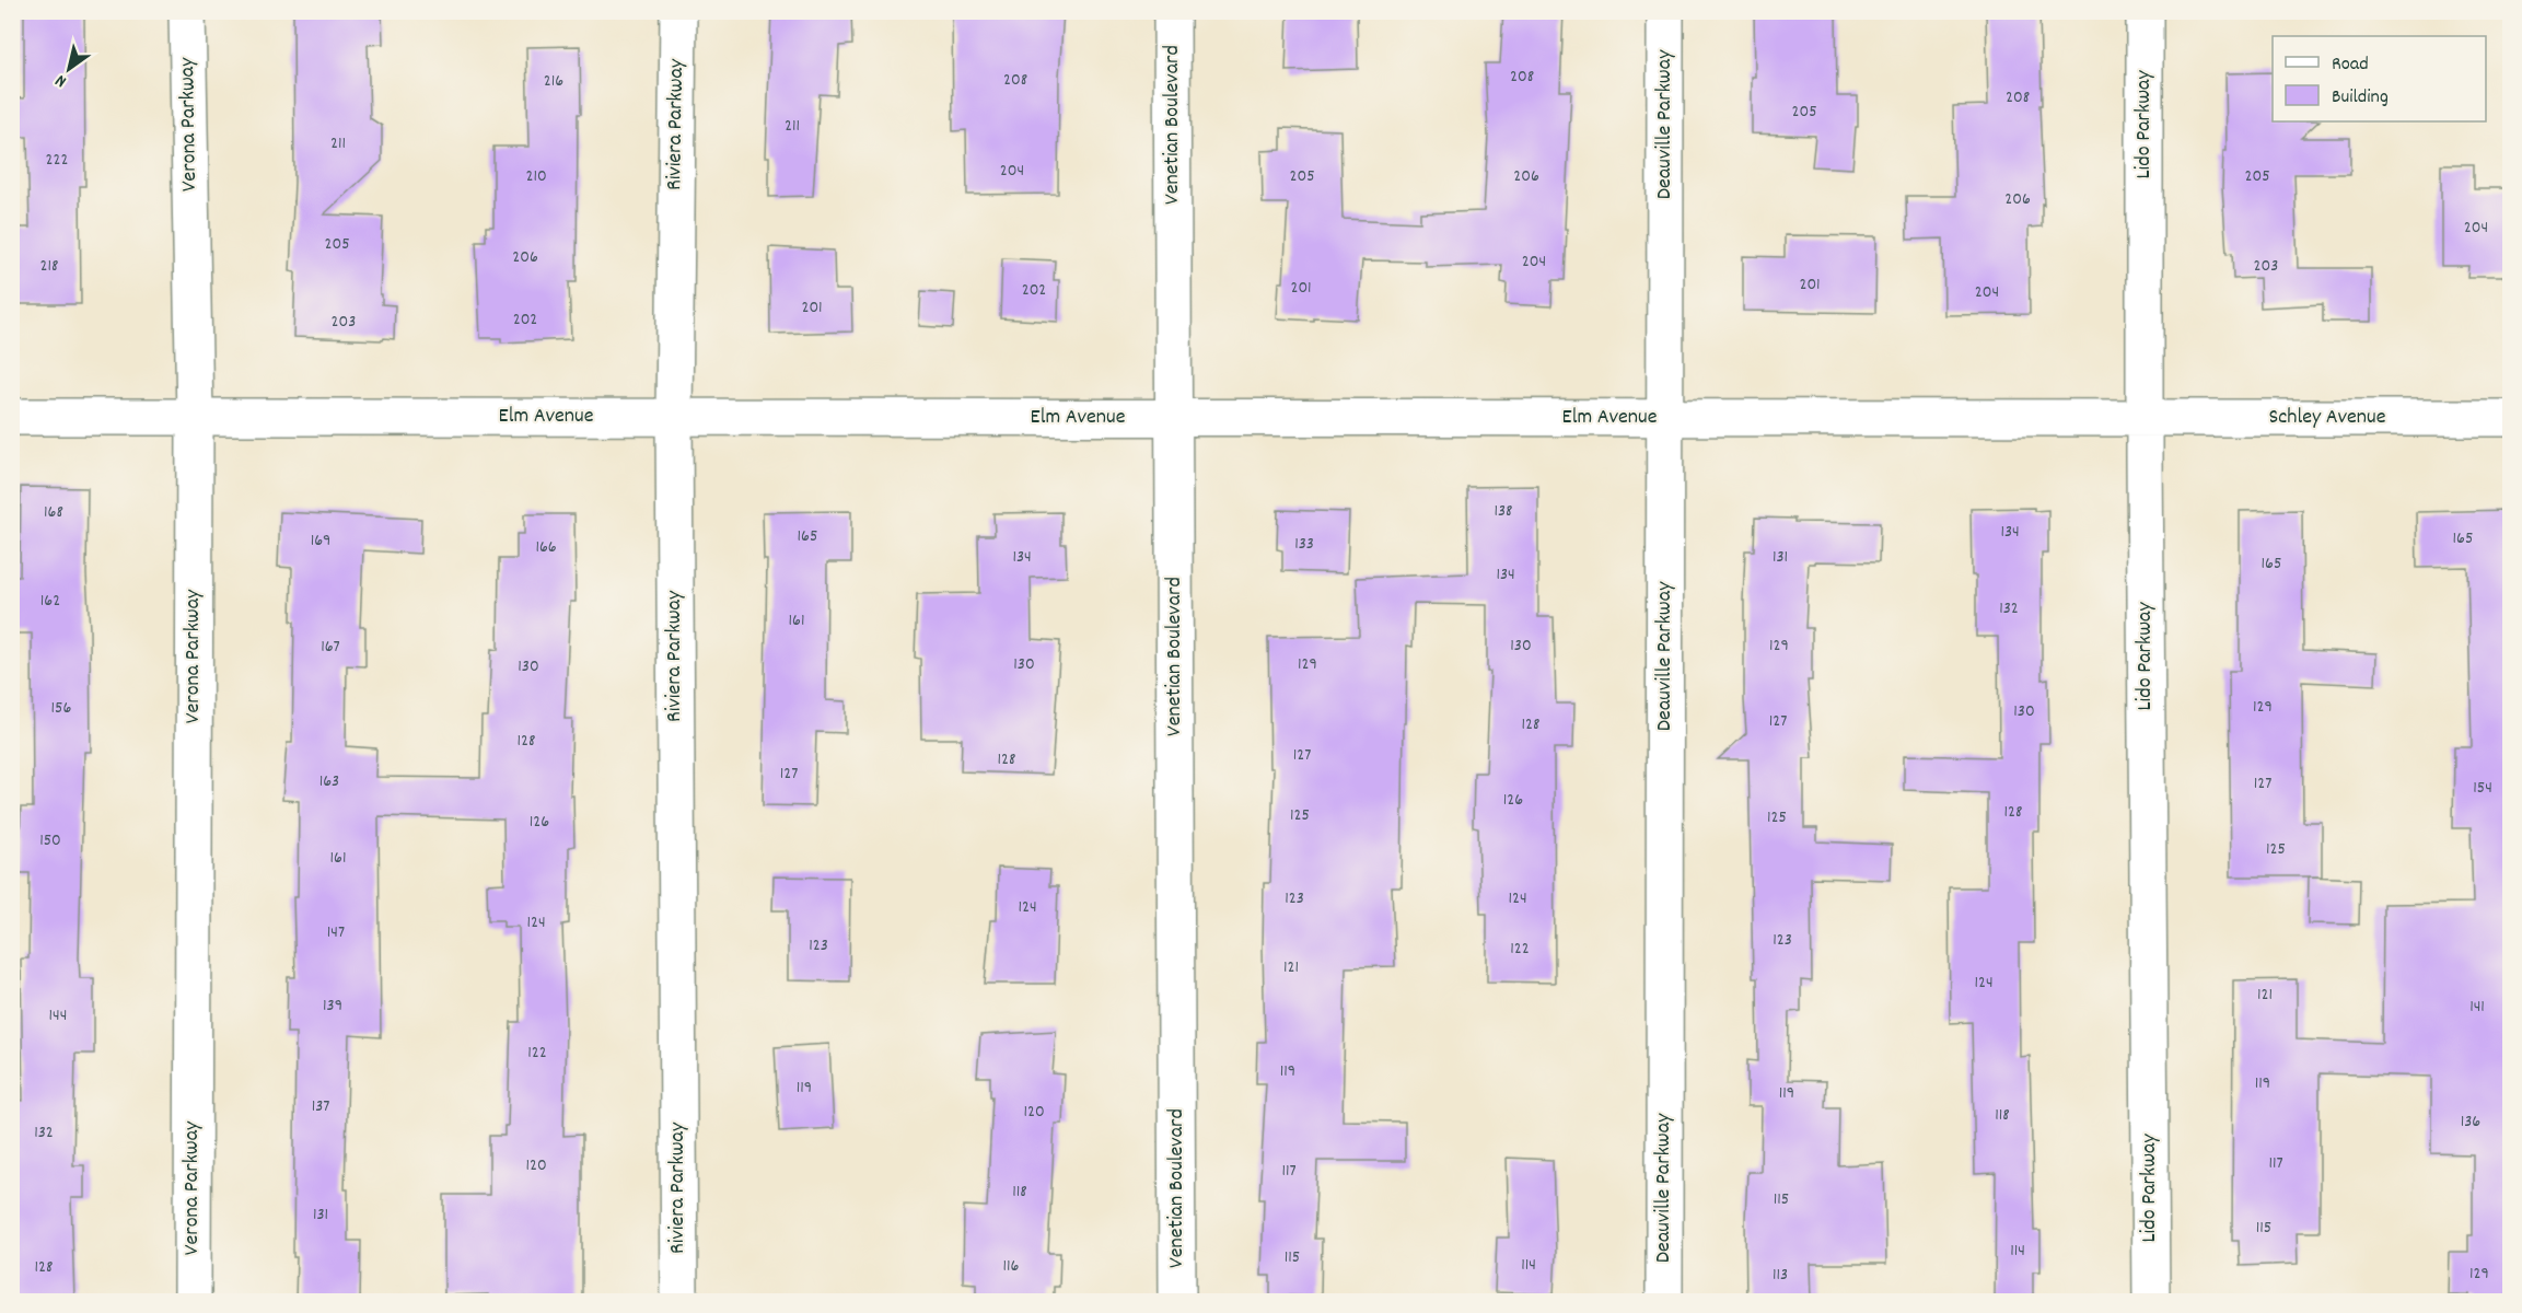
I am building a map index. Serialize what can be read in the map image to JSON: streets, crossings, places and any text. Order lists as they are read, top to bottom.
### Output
{
  "streets": {
    "street": [
      "Verona Parkway",
      "Riviera Parkway",
      "Venetian Boulevard",
      "Deauville Parkway",
      "Lido Parkway",
      "Elm Avenue",
      "Schley Avenue"
    ]
  },
  "crossings": [
    ["Verona Parkway", "Elm Avenue"],
    ["Riviera Parkway", "Elm Avenue"],
    ["Venetian Boulevard", "Elm Avenue"],
    ["Deauville Parkway", "Elm Avenue"],
    ["Lido Parkway", "Elm Avenue"],
    ["Lido Parkway", "Schley Avenue"],
    ["Elm Avenue", "Schley Avenue"]
  ],
  "house_numbers": [
    "208",
    "208",
    "216",
    "208",
    "205",
    "211",
    "211",
    "222",
    "204",
    "210",
    "205",
    "206",
    "205",
    "206",
    "204",
    "205",
    "206",
    "204",
    "218",
    "203",
    "201",
    "201",
    "202",
    "204",
    "201",
    "202",
    "203",
    "138",
    "168",
    "134",
    "165",
    "165",
    "169",
    "133",
    "166",
    "134",
    "131",
    "165",
    "134",
    "162",
    "132",
    "161",
    "130",
    "129",
    "167",
    "130",
    "129",
    "130",
    "129",
    "156",
    "130",
    "127",
    "128",
    "128",
    "127",
    "128",
    "127",
    "163",
    "127",
    "154",
    "126",
    "128",
    "125",
    "125",
    "126",
    "150",
    "125",
    "161",
    "123",
    "124",
    "124",
    "124",
    "147",
    "123",
    "123",
    "122",
    "121",
    "124",
    "121",
    "139",
    "141",
    "144",
    "122",
    "119",
    "119",
    "119",
    "119",
    "137",
    "120",
    "118",
    "136",
    "132",
    "117",
    "120",
    "117",
    "118",
    "115",
    "131",
    "115",
    "114",
    "115",
    "114",
    "116",
    "128",
    "129",
    "113"
  ],
  "legend": ["Road", "Building"],
  "north": "bottom left"
}
